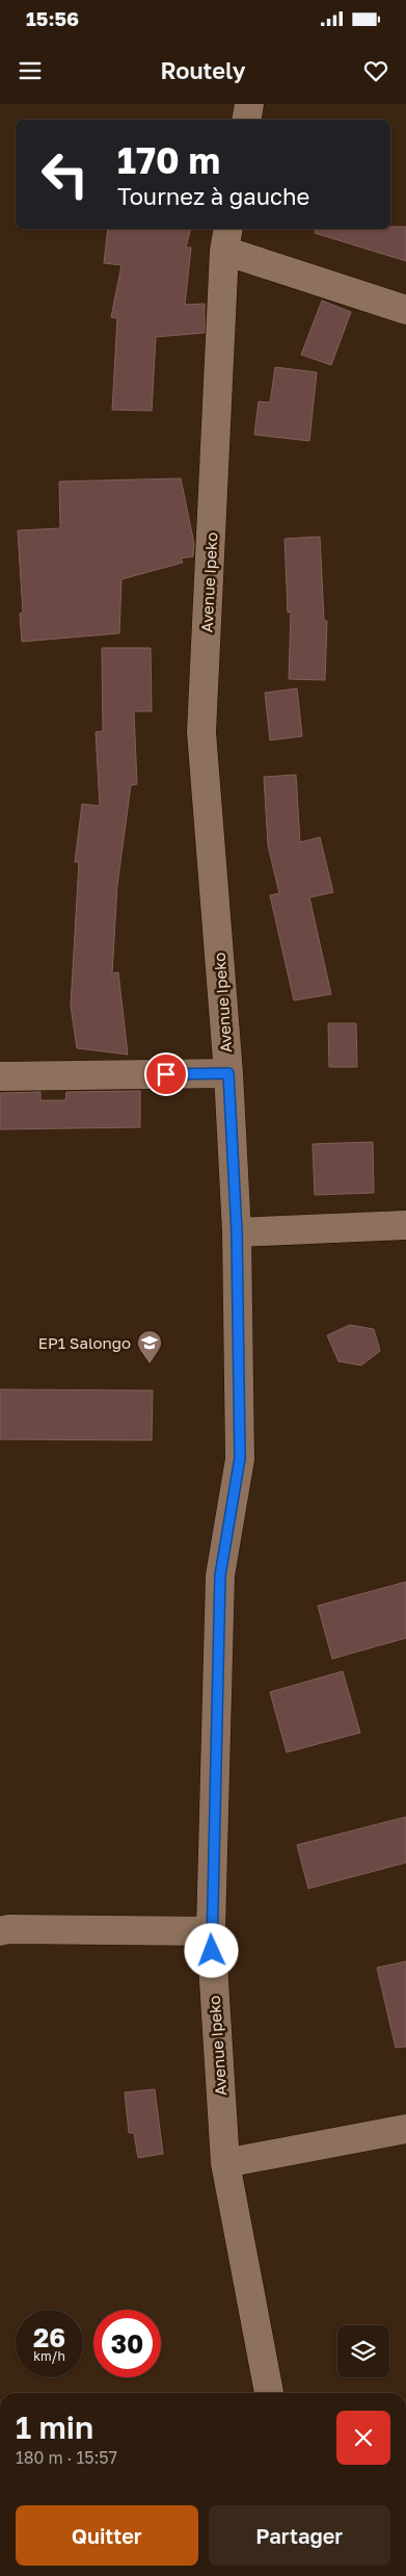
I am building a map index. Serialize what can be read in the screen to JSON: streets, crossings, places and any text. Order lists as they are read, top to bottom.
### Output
{
  "streets": {
    "street": ["Avenue Ipeko"]
  },
  "places": {
    "school or university": ["EP1 Salongo"]
  },
  "page": {
    "status": "15:56",
    "header": "Routely",
    "turn": ["170 m", "Tournez à gauche"],
    "speed": "26 km/h",
    "limit": "30",
    "heading": ["1 min", "180 m · 15:57"],
    "buttons": ["Quitter", "Partager"]
  }
}
